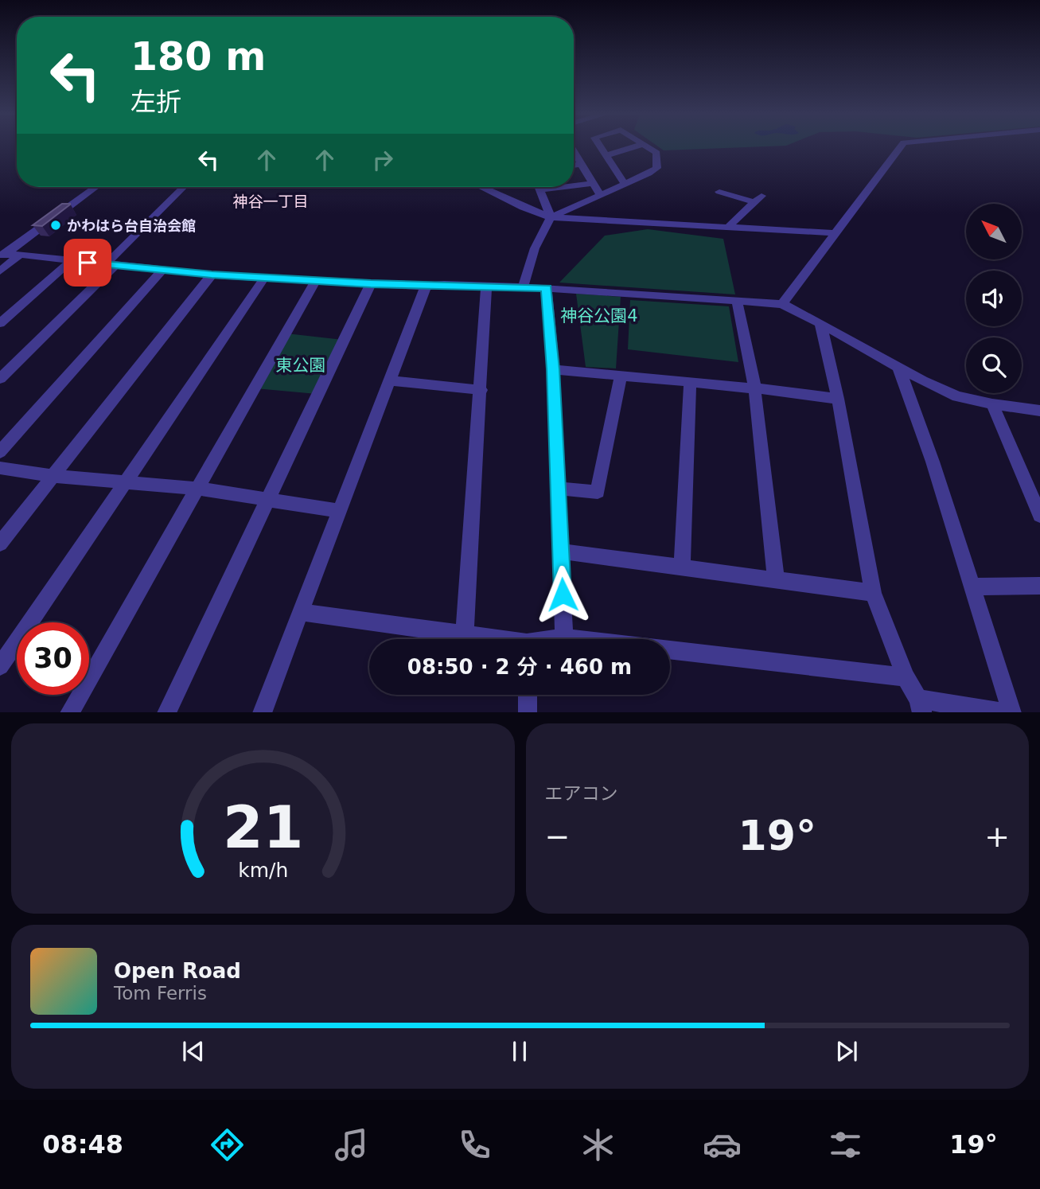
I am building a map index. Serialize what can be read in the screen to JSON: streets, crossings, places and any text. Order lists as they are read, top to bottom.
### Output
{
  "districts": ["神谷一丁目"],
  "parks": ["神谷公園4", "東公園"],
  "places": ["かわはら台自治会館"],
  "north": "top left",
  "page": {
    "turn": ["180 m", "左折"],
    "limit": "30",
    "trip": "08:50 · 2 分 · 460 m",
    "tile": "エアコン",
    "heat": ["−", "19°", "+"],
    "song": ["Open Road", "Tom Ferris"],
    "tabs": ["08:48", "19°"],
    "gauge": ["21", "km/h"]
  }
}
